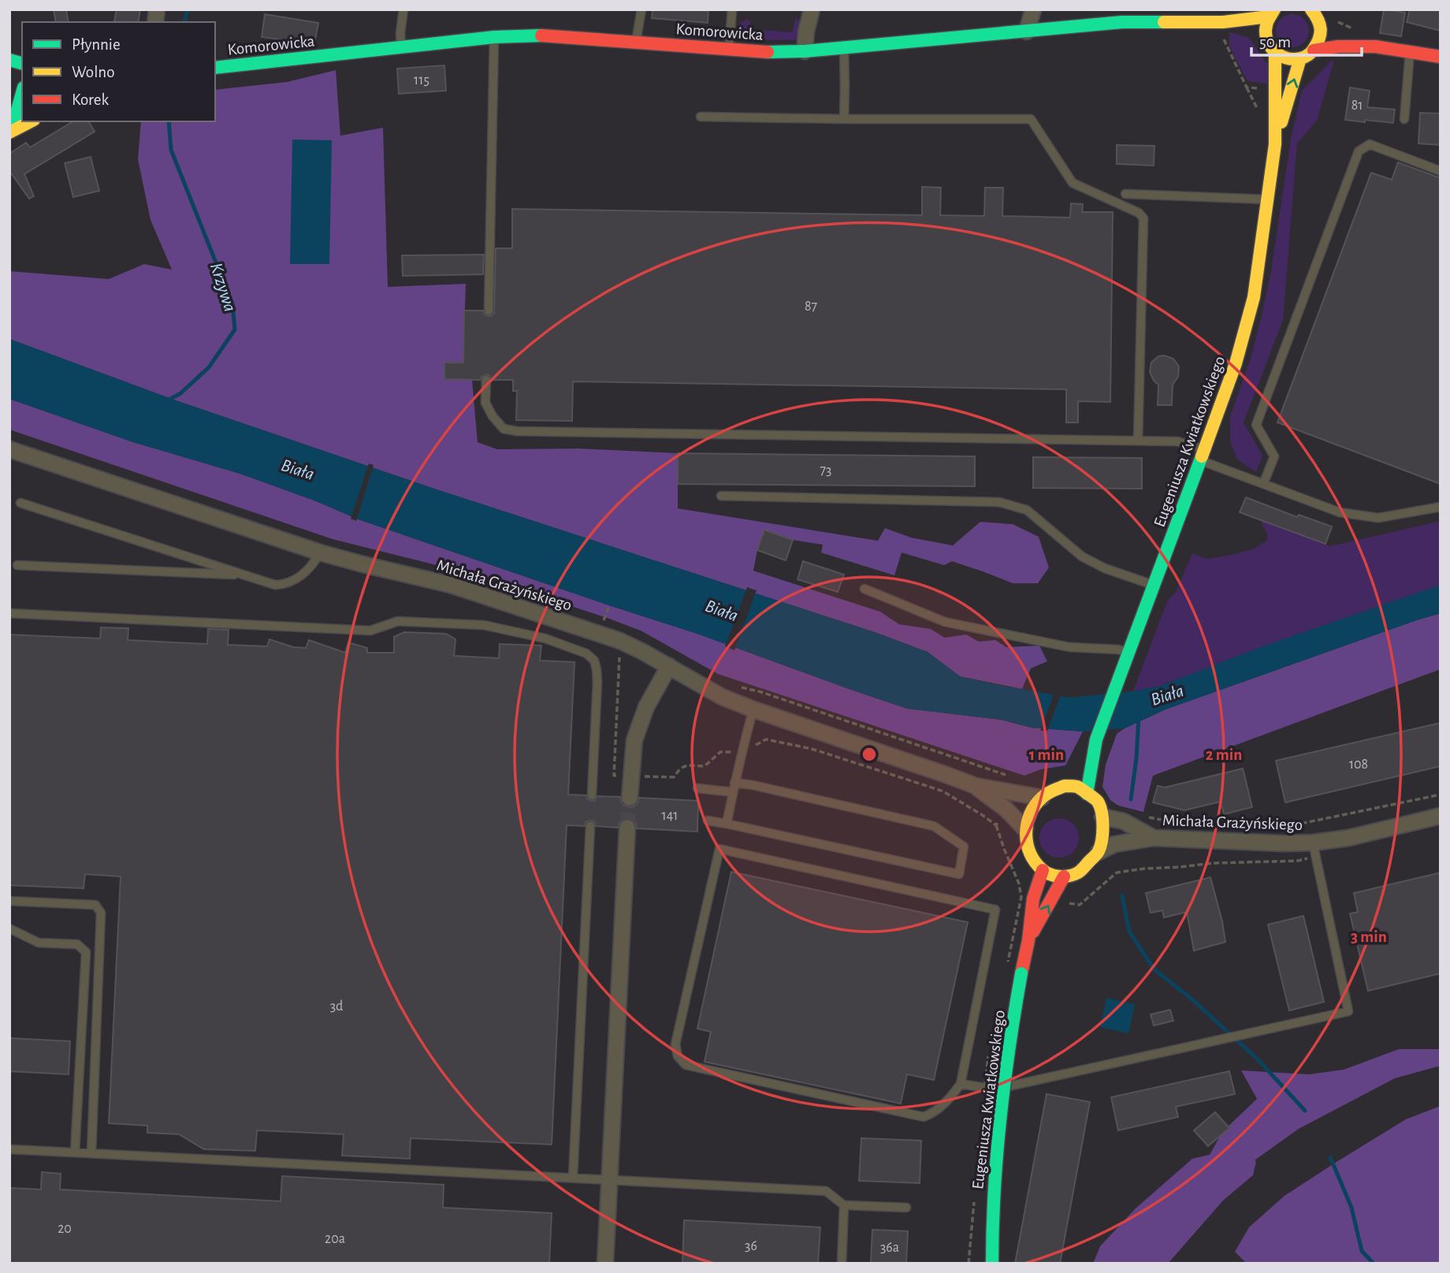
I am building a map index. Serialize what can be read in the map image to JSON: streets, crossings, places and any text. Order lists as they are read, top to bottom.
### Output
{
  "streets": {
    "street": ["Komorowicka", "Eugeniusza Kwiatkowskiego", "Michała Grażyńskiego"]
  },
  "crossings": [
    ["Eugeniusza Kwiatkowskiego", "Michała Grażyńskiego"]
  ],
  "water": ["Krzywa", "Biała"],
  "house_numbers": [
    "115",
    "81",
    "87",
    "73",
    "108",
    "141",
    "3d",
    "20",
    "20a",
    "36",
    "36a"
  ],
  "legend": ["Płynnie", "Wolno", "Korek"],
  "scale_bar": "50 m",
  "rings": ["1 min", "2 min", "3 min"]
}
